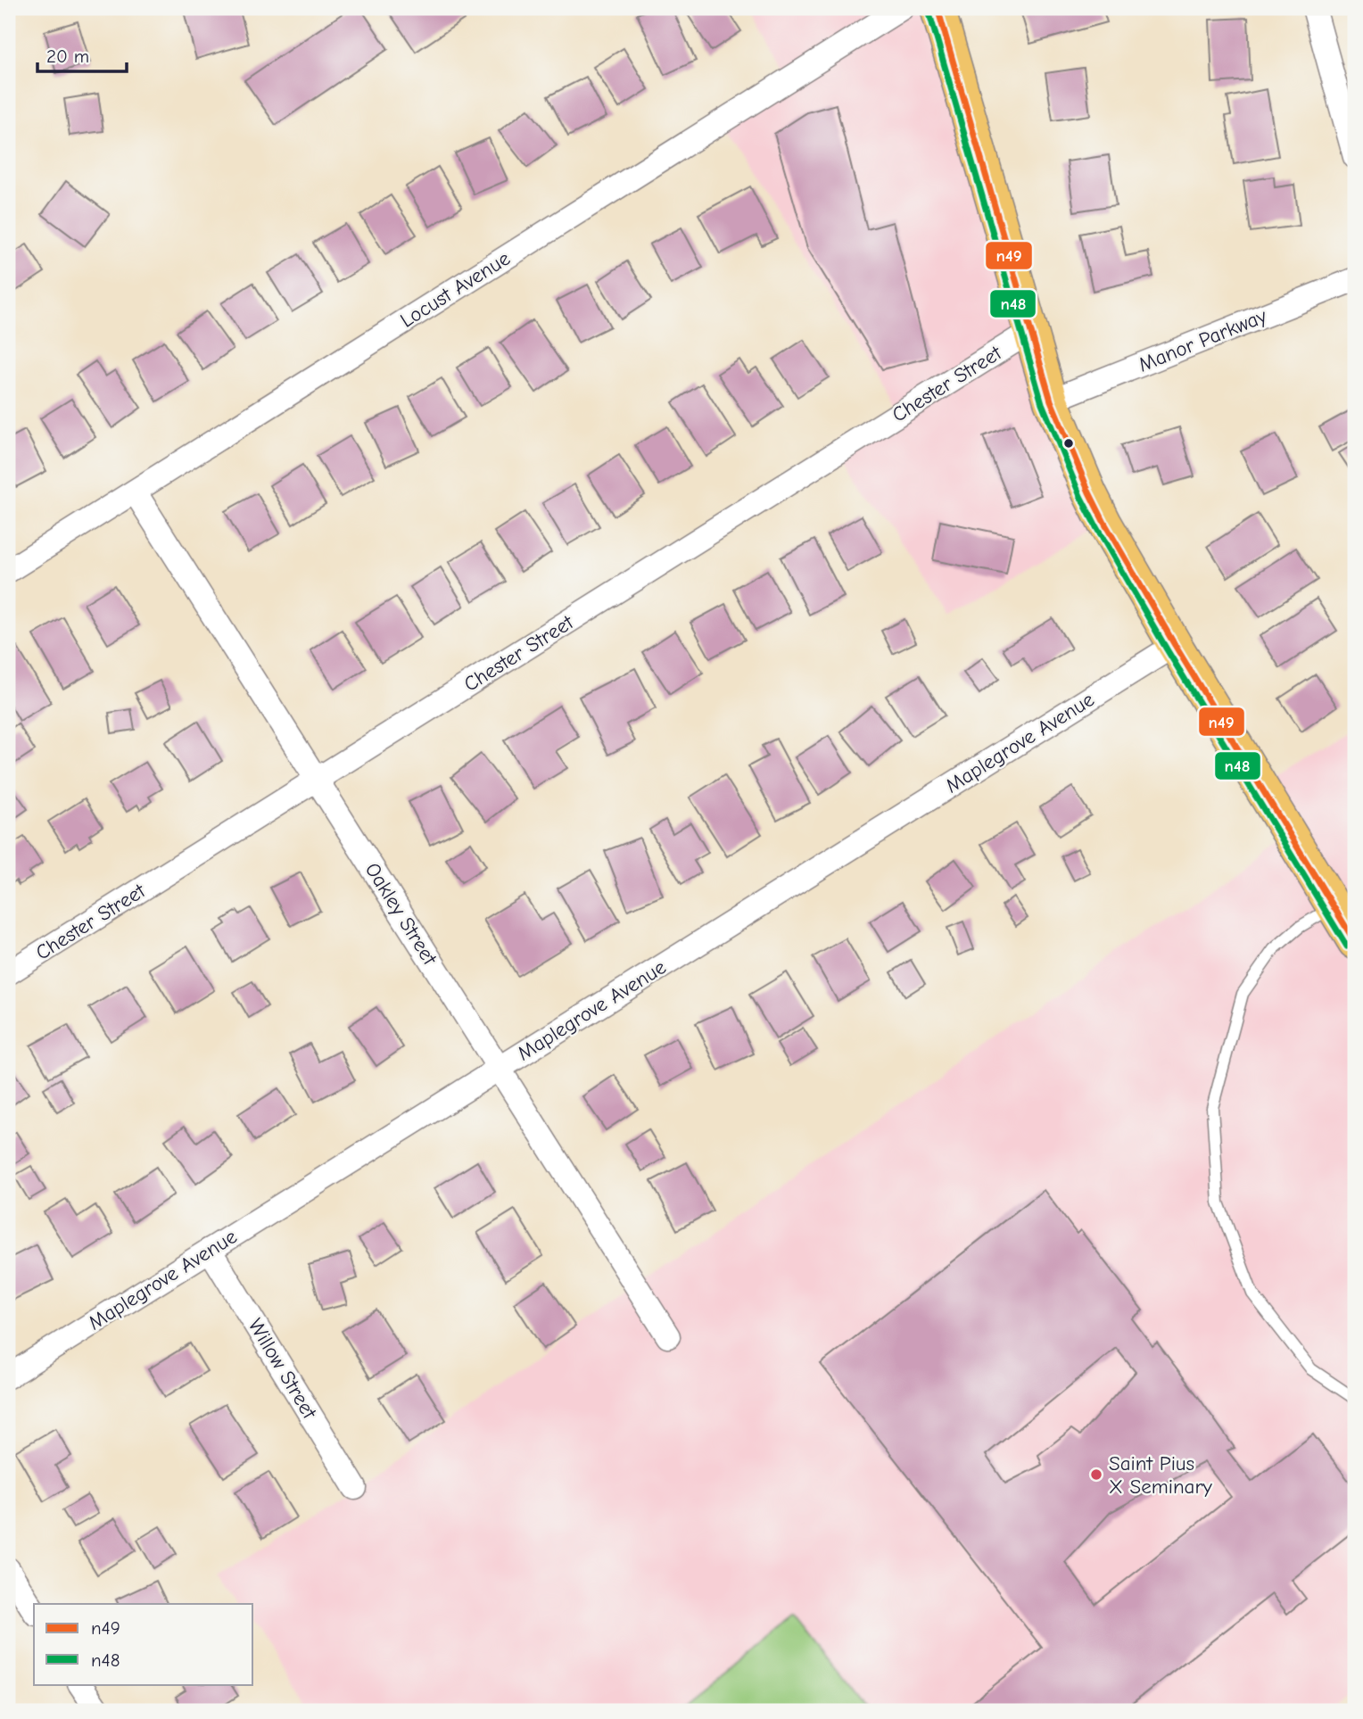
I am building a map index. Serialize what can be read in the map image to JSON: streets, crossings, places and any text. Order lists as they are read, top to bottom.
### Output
{
  "streets": {
    "street": [
      "Locust Avenue",
      "Manor Parkway",
      "Chester Street",
      "Maplegrove Avenue",
      "Oakley Street",
      "Willow Street"
    ]
  },
  "crossings": [
    ["Locust Avenue", "Oakley Street"],
    ["Chester Street", "Oakley Street"],
    ["Maplegrove Avenue", "Oakley Street"],
    ["Maplegrove Avenue", "Willow Street"]
  ],
  "places": ["Saint Pius X Seminary"],
  "lines": ["transit line n49", "transit line n48"],
  "legend": ["n49", "n48"],
  "scale_bar": "20 m"
}
